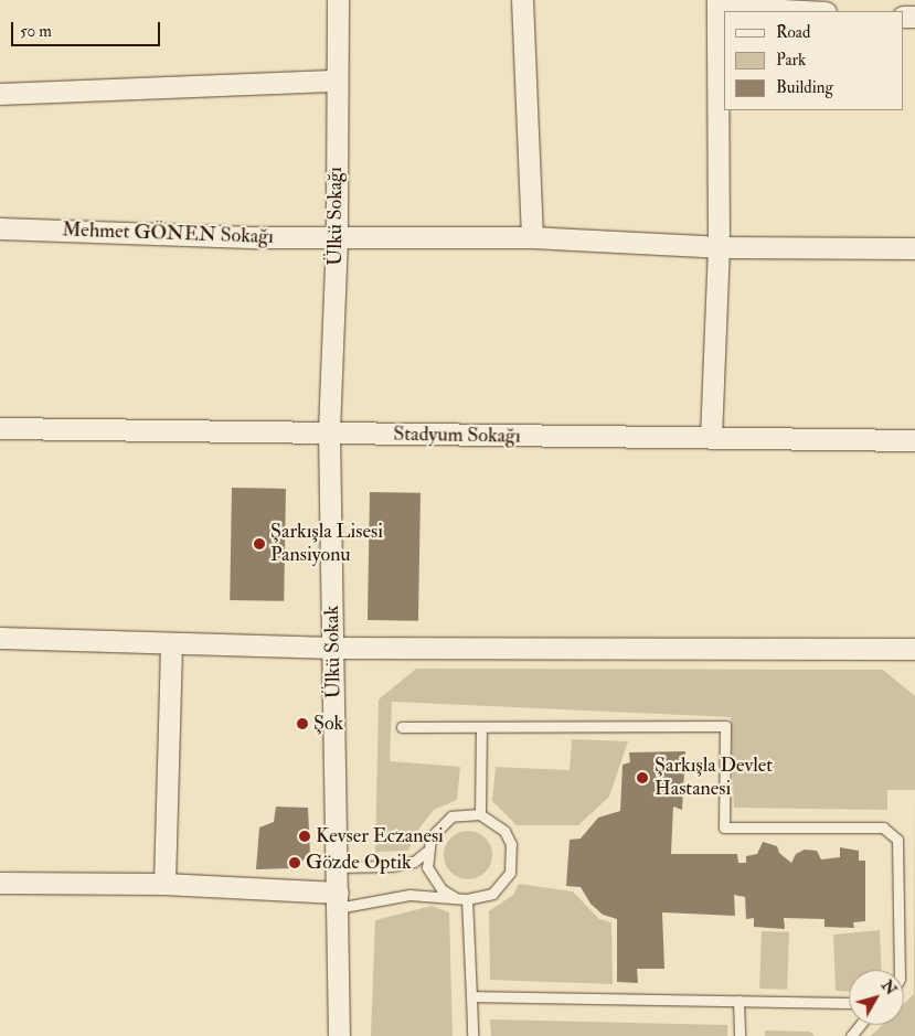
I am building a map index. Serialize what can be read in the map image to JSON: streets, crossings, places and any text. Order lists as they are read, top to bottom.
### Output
{
  "streets": {
    "street": [
      "Ülkü Sokağı",
      "Mehmet GÖNEN Sokağı",
      "Stadyum Sokağı",
      "Ülkü Sokak"
    ]
  },
  "crossings": [
    ["Ülkü Sokağı", "Mehmet GÖNEN Sokağı"],
    ["Ülkü Sokağı", "Stadyum Sokağı"],
    ["Ülkü Sokağı", "Ülkü Sokak"],
    ["Stadyum Sokağı", "Ülkü Sokak"]
  ],
  "places": [
    "Şarkışla Lisesi Pansiyonu",
    "Şok",
    "Şarkışla Devlet Hastanesi",
    "Kevser Eczanesi",
    "Gözde Optik"
  ],
  "legend": ["Road", "Park", "Building"],
  "scale_bar": "50 m",
  "north": "top right"
}
